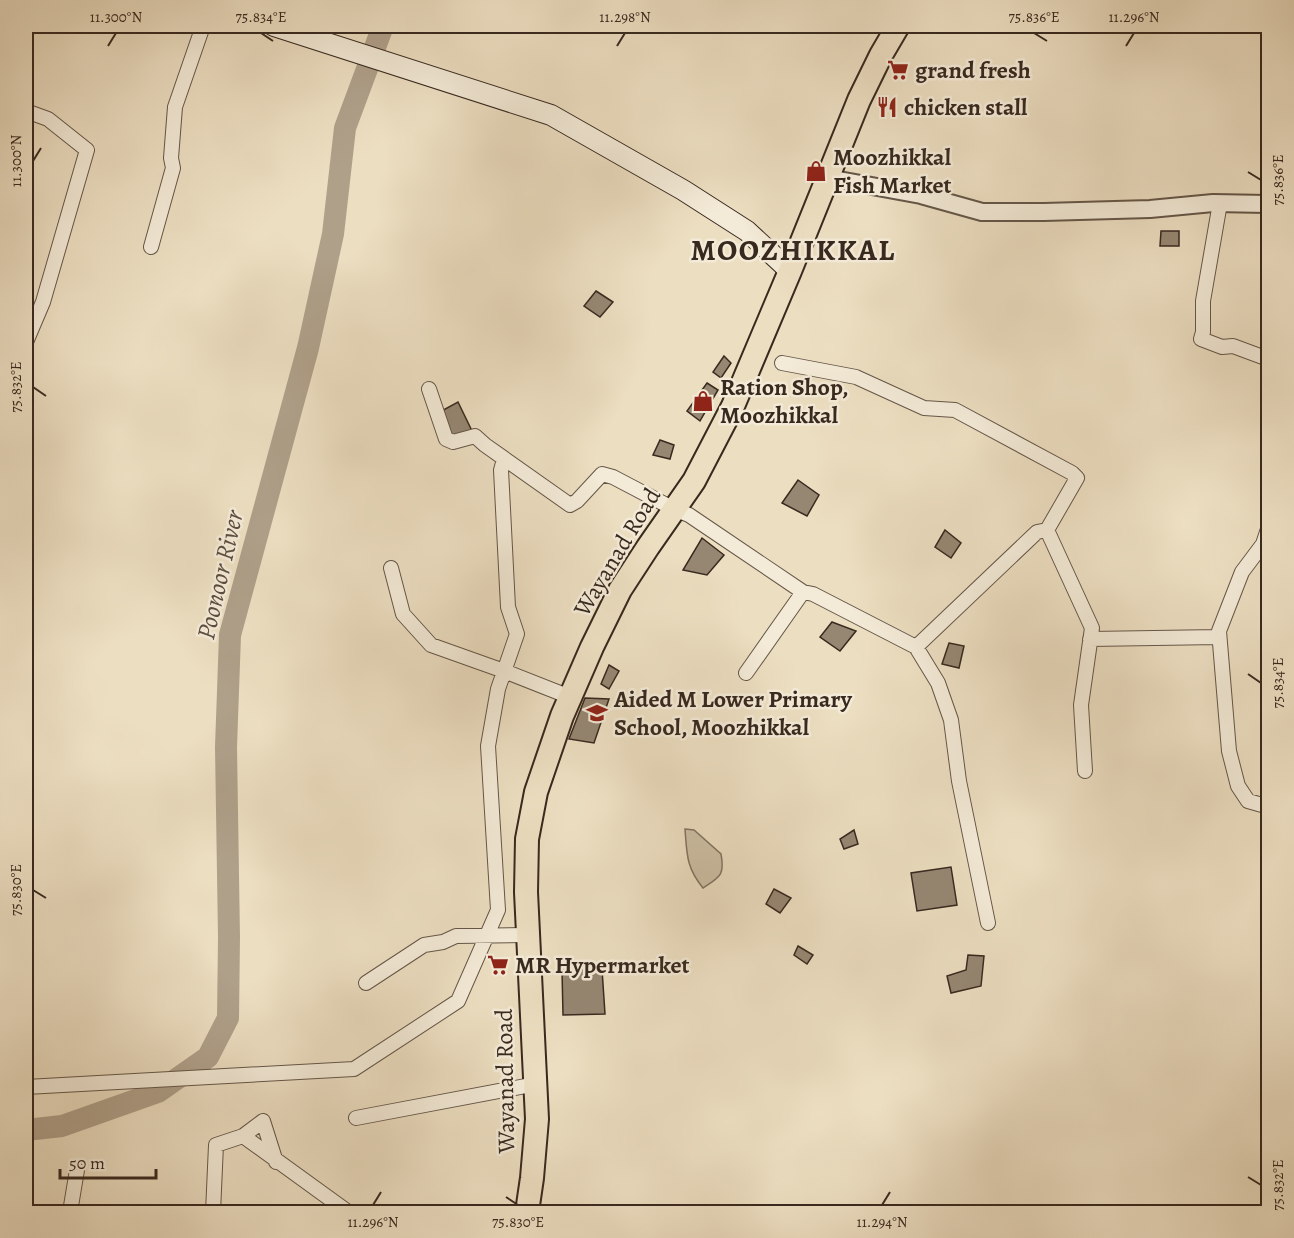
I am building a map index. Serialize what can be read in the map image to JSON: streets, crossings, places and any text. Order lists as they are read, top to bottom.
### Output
{
  "streets": {
    "highway": ["Wayanad Road"]
  },
  "districts": ["MOOZHIKKAL"],
  "water": ["Poonoor River"],
  "places": {
    "supermarket": ["grand fresh", "MR Hypermarket"],
    "restaurant": ["chicken stall"],
    "shop": ["Moozhikkal Fish Market", "Ration Shop, Moozhikkal"],
    "school or university": ["Aided M Lower Primary School, Moozhikkal"]
  },
  "scale_bar": "50 m",
  "coordinates": [
    "11.300°N",
    "75.834°E",
    "11.298°N",
    "75.836°E",
    "11.296°N",
    "75.832°E",
    "75.830°E",
    "11.294°N"
  ]
}
